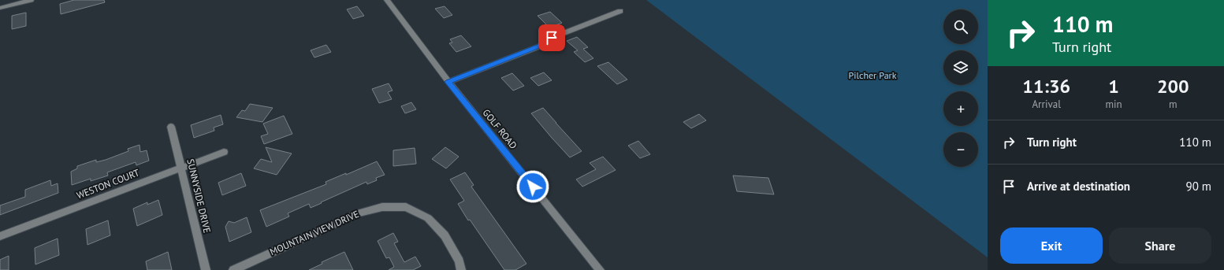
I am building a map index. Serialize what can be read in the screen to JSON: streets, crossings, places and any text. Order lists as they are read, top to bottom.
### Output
{
  "streets": {
    "street": [
      "GOLF ROAD",
      "WESTON COURT",
      "SUNNYSIDE DRIVE",
      "MOUNTAIN VIEW DRIVE"
    ]
  },
  "crossings": [
    ["WESTON COURT", "SUNNYSIDE DRIVE"]
  ],
  "parks": ["Pilcher Park"],
  "page": {
    "turn": ["110 m", "Turn right"],
    "map_buttons": ["+", "−"],
    "eta": [
      "11:36",
      "Arrival",
      "1",
      "min",
      "200",
      "m"
    ],
    "list": [
      {
        "name": "Turn right",
        "value": "110 m"
      },
      {
        "name": "Arrive at destination",
        "value": "90 m"
      }
    ],
    "buttons": ["Exit", "Share"]
  }
}
